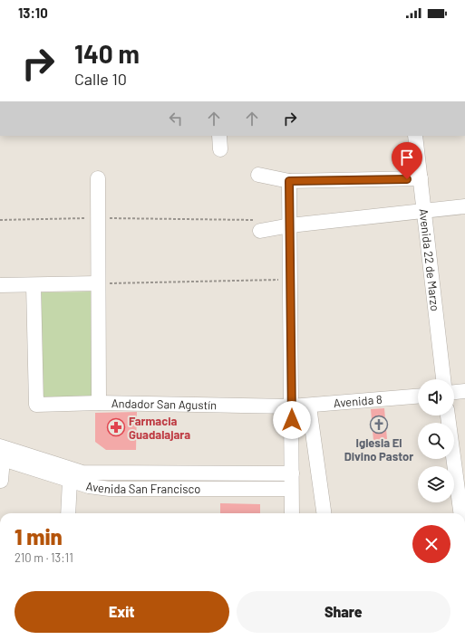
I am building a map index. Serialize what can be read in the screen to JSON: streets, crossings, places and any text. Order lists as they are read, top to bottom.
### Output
{
  "streets": {
    "street": [
      "Avenida 22 de Marzo",
      "Avenida 8",
      "Andador San Agustín",
      "Avenida San Francisco"
    ]
  },
  "crossings": [
    ["Avenida 8", "Andador San Agustín"]
  ],
  "places": {
    "church": ["Iglesia El Divino Pastor"],
    "pharmacy": ["Farmacia Guadalajara"]
  },
  "page": {
    "status": "13:10",
    "turn": ["140 m", "Calle 10"],
    "heading": ["1 min", "210 m · 13:11"],
    "buttons": ["Exit", "Share"]
  }
}
